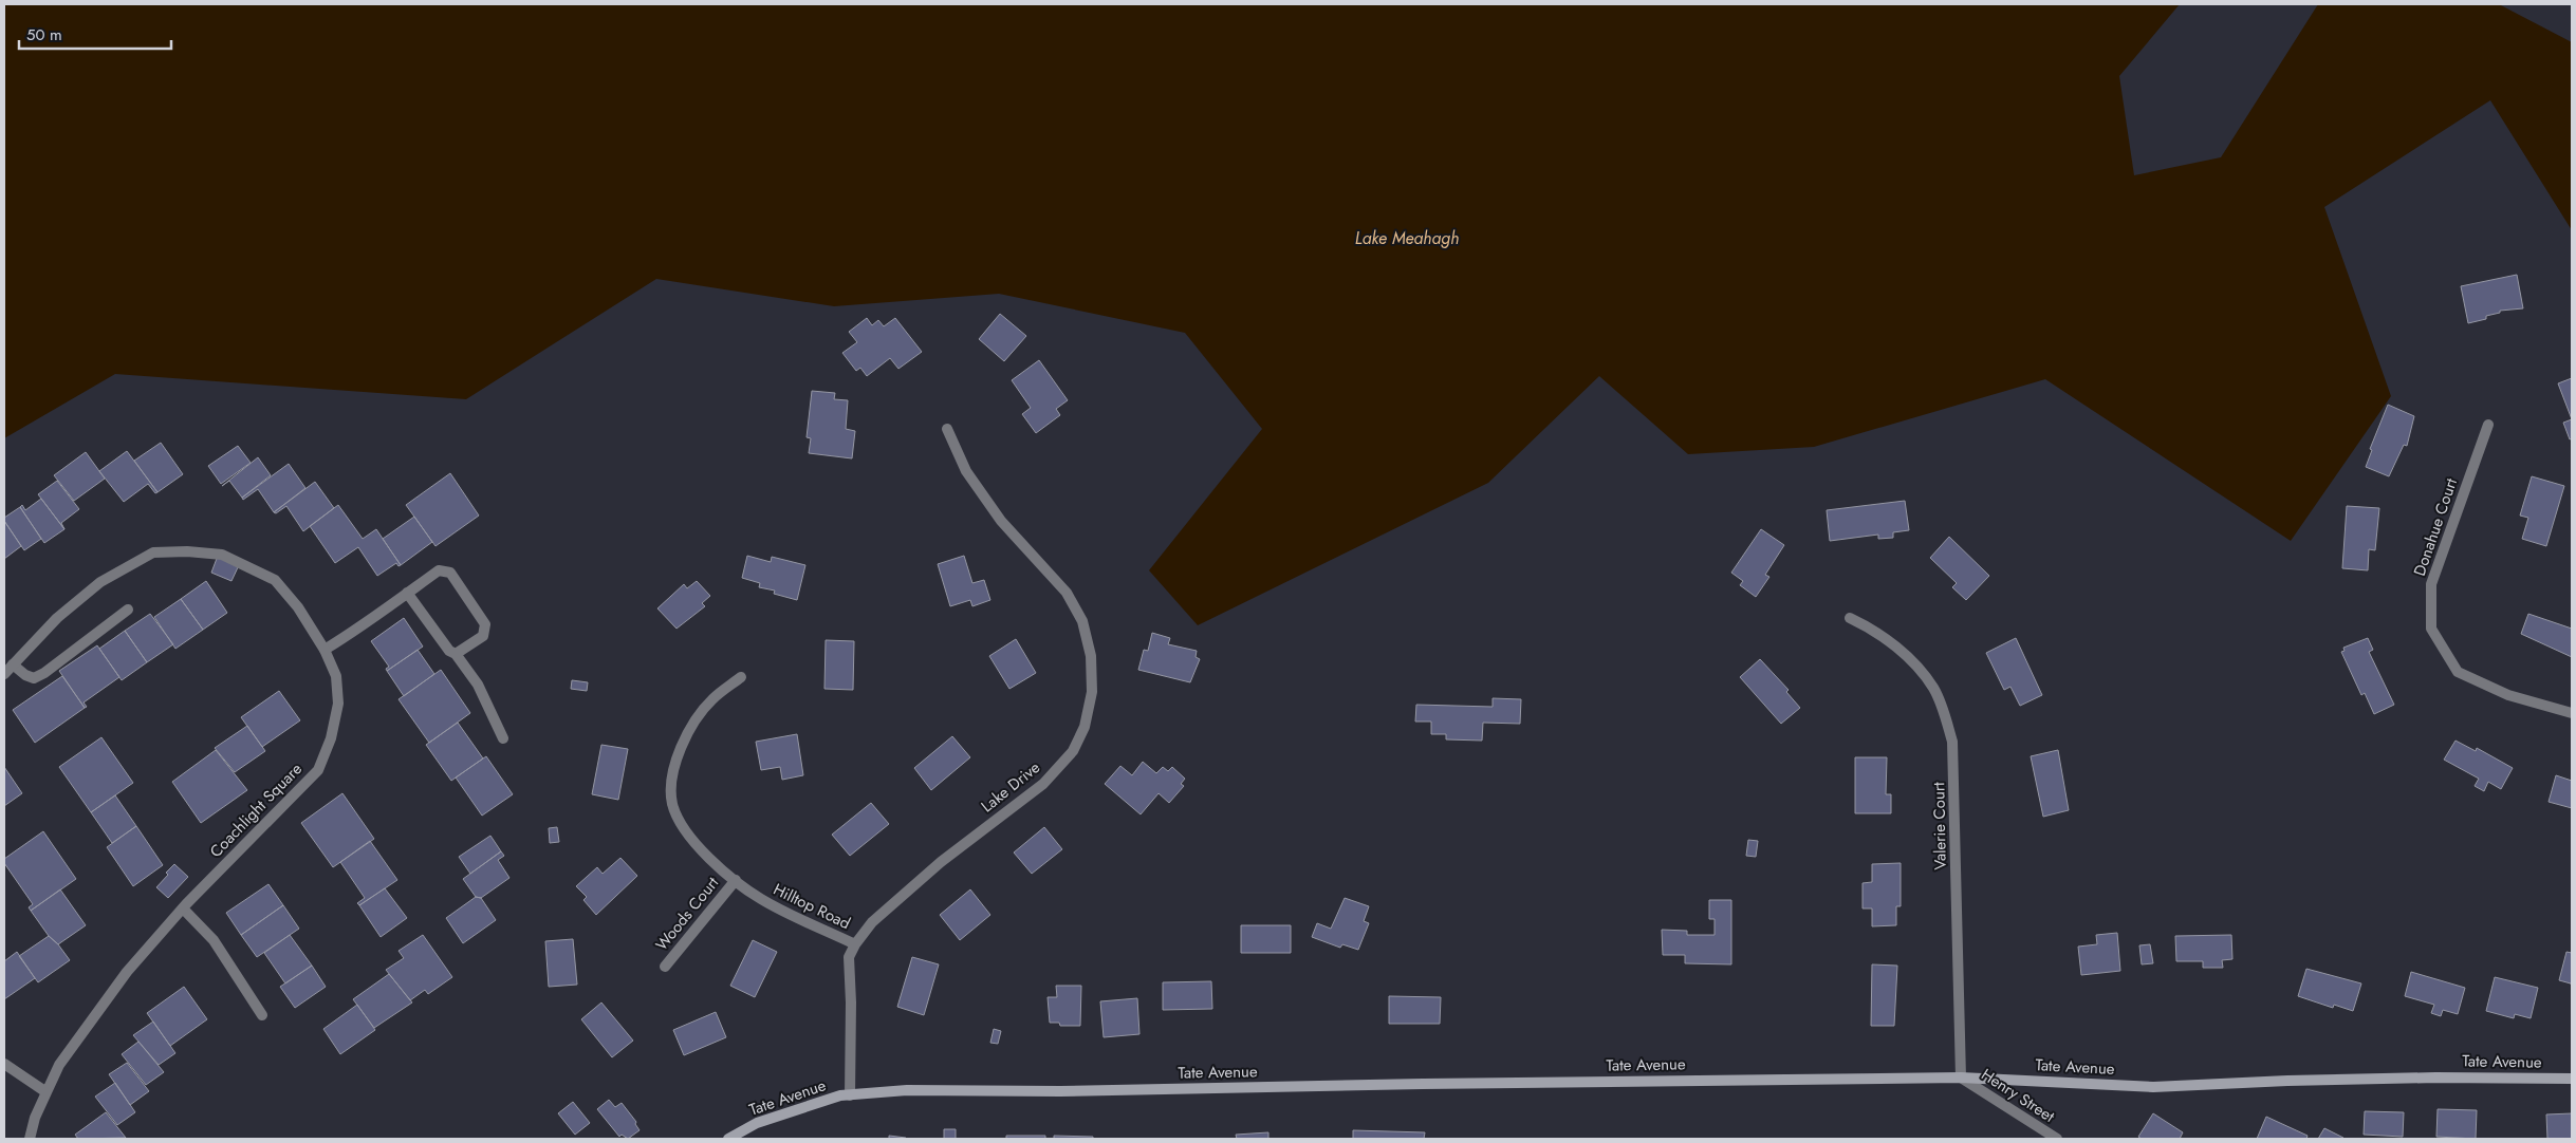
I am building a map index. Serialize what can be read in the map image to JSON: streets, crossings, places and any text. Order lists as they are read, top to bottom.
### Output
{
  "streets": {
    "street": [
      "Donahue Court",
      "Lake Drive",
      "Coachlight Square",
      "Valerie Court",
      "Hilltop Road",
      "Woods Court",
      "Tate Avenue",
      "Henry Street"
    ]
  },
  "crossings": [
    ["Lake Drive", "Hilltop Road"],
    ["Valerie Court", "Tate Avenue"],
    ["Valerie Court", "Henry Street"],
    ["Hilltop Road", "Woods Court"],
    ["Hilltop Road", "Tate Avenue"],
    ["Tate Avenue", "Henry Street"]
  ],
  "water": ["Lake Meahagh"],
  "scale_bar": "50 m"
}
